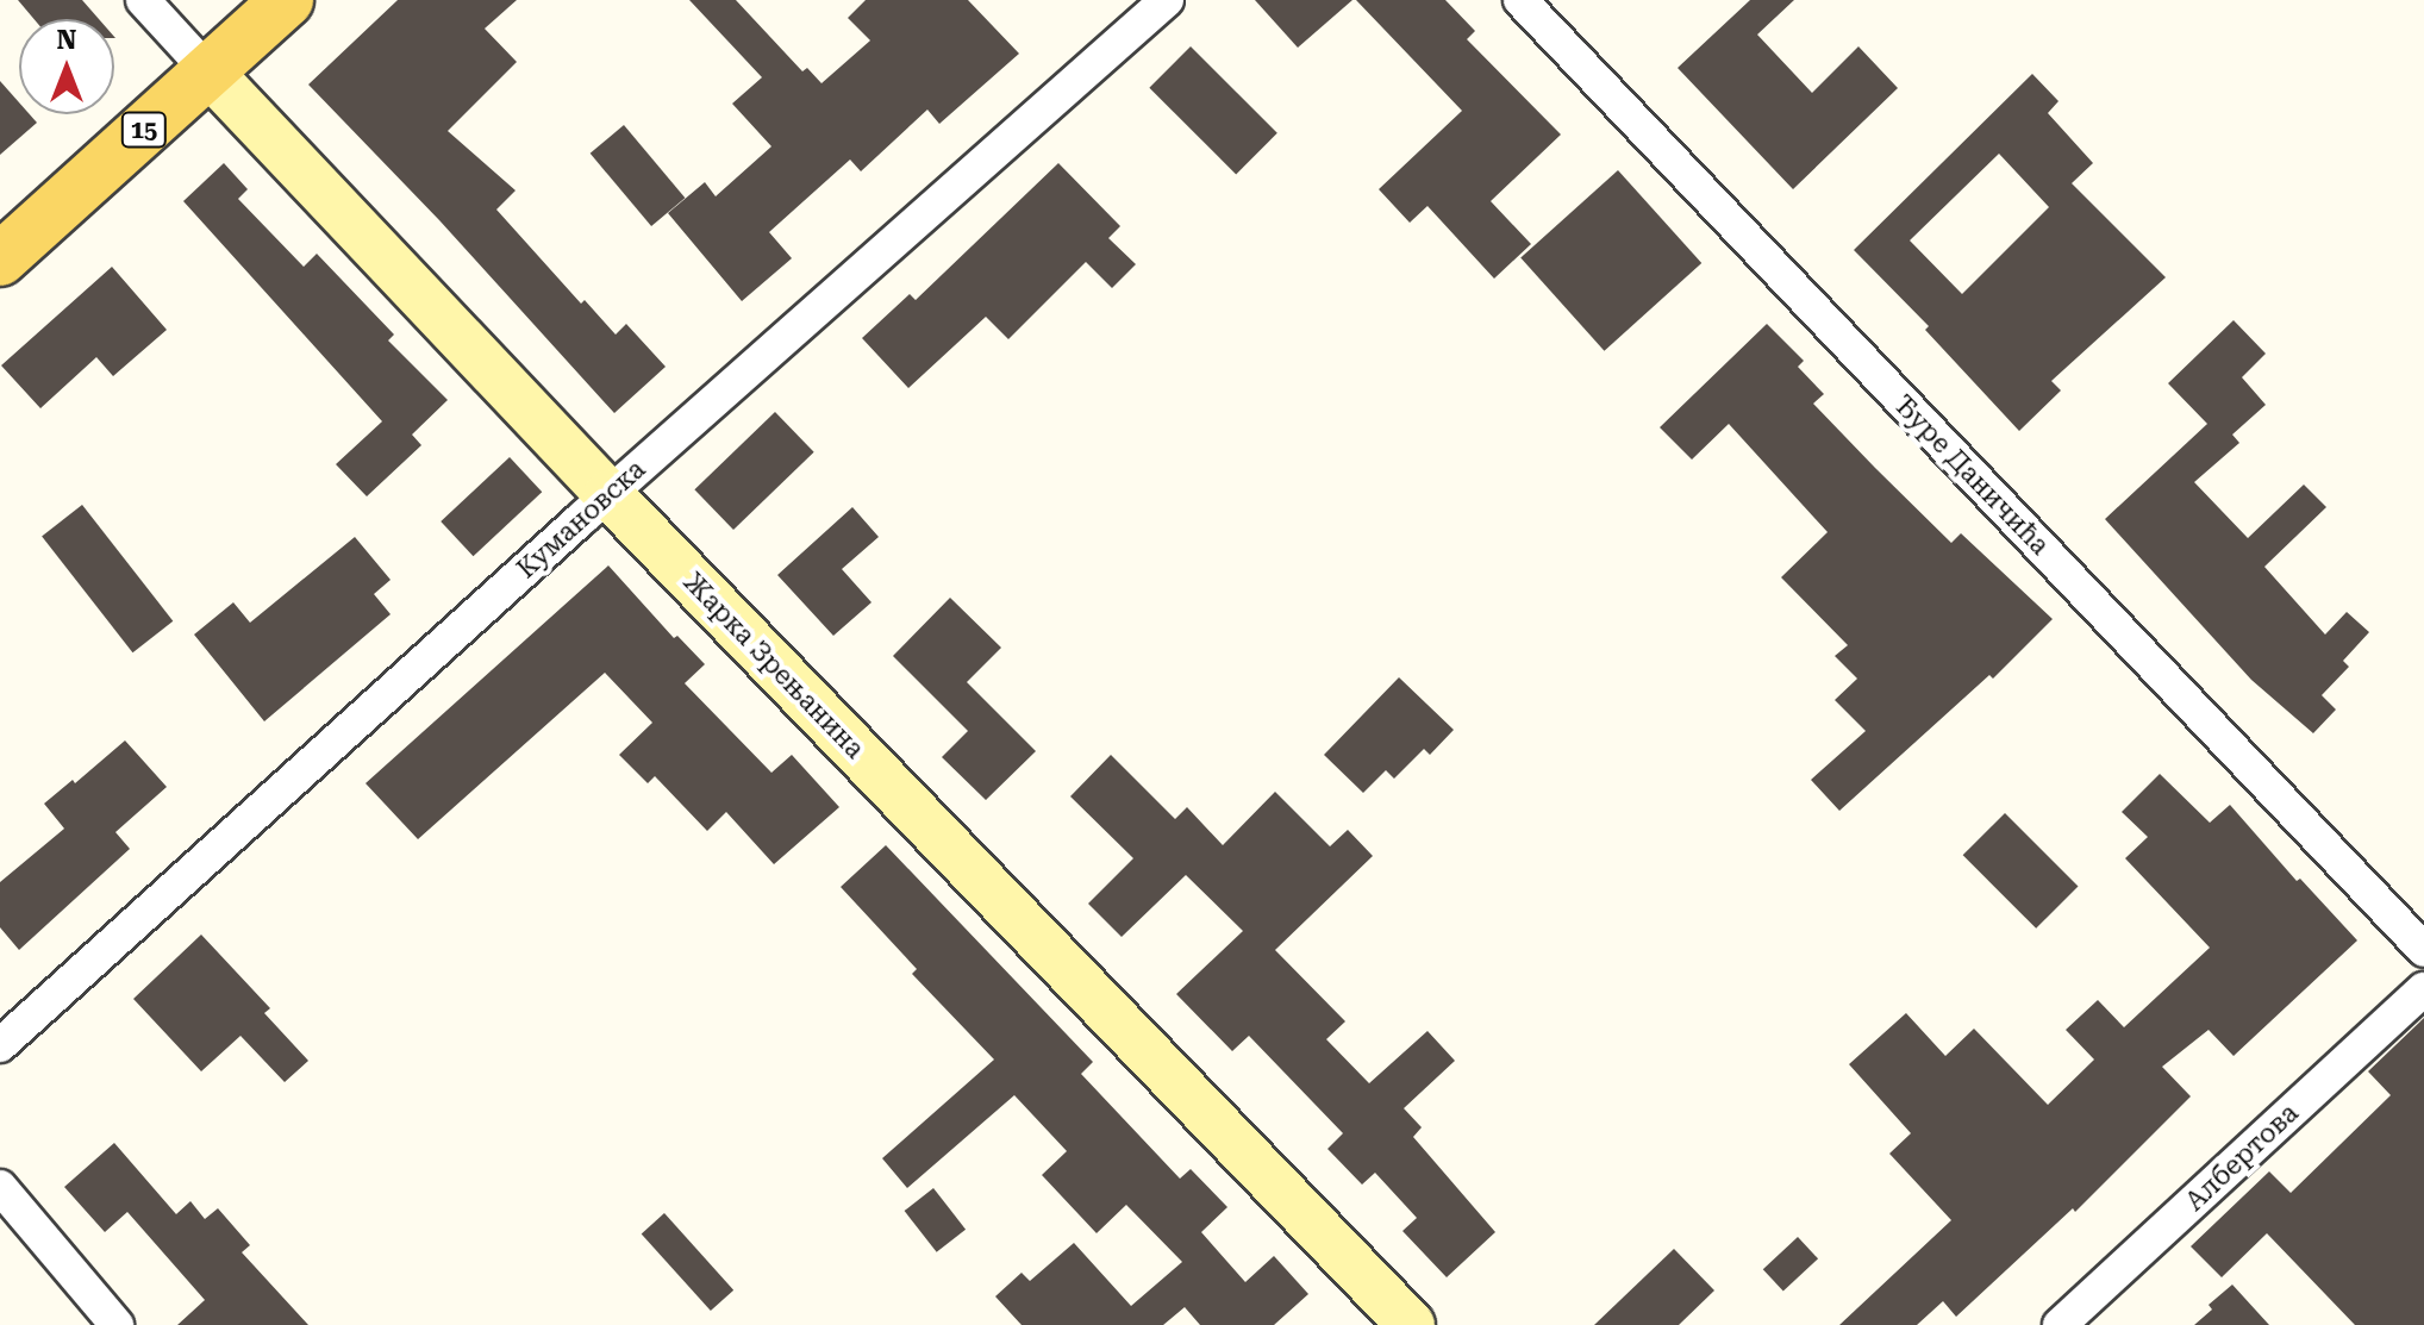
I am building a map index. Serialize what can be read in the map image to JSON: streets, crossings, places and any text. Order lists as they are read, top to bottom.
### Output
{
  "streets": {
    "main road": ["15"],
    "street": [
      "Ђуре Даничића",
      "Кумановска",
      "Жарка Зрењанина",
      "Албертова"
    ]
  },
  "crossings": [
    ["15", "Жарка Зрењанина"],
    ["Кумановска", "Жарка Зрењанина"]
  ],
  "north": "top"
}
